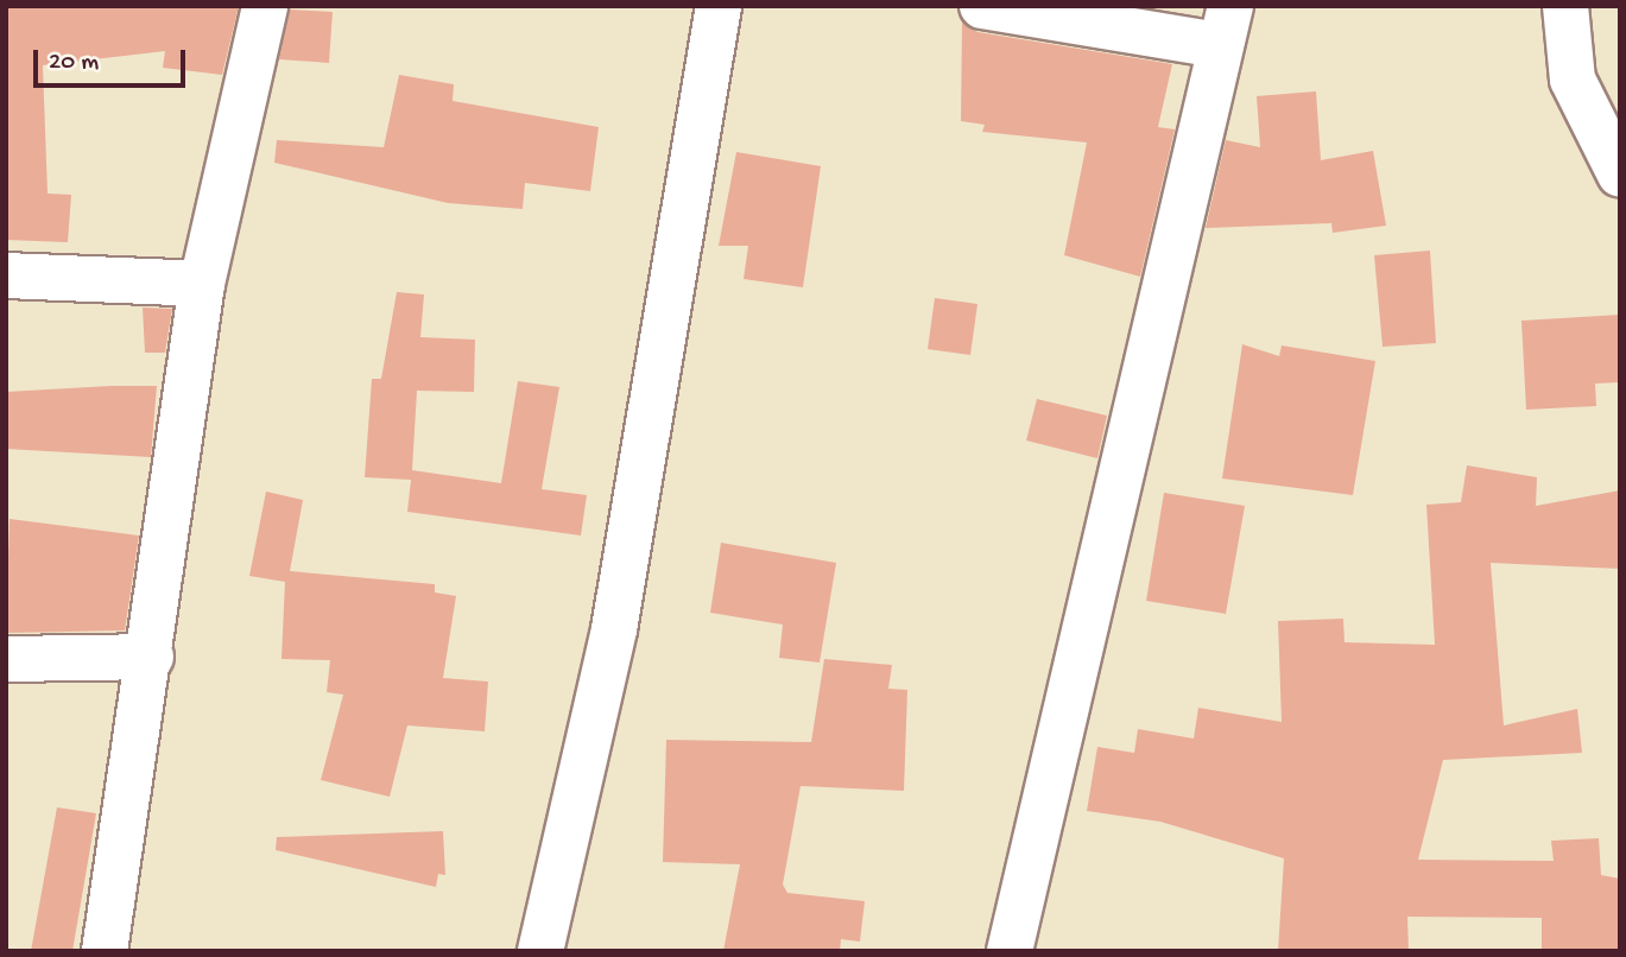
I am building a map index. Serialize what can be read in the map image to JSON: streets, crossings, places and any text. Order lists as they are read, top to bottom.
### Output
{
  "scale_bar": "20 m"
}
